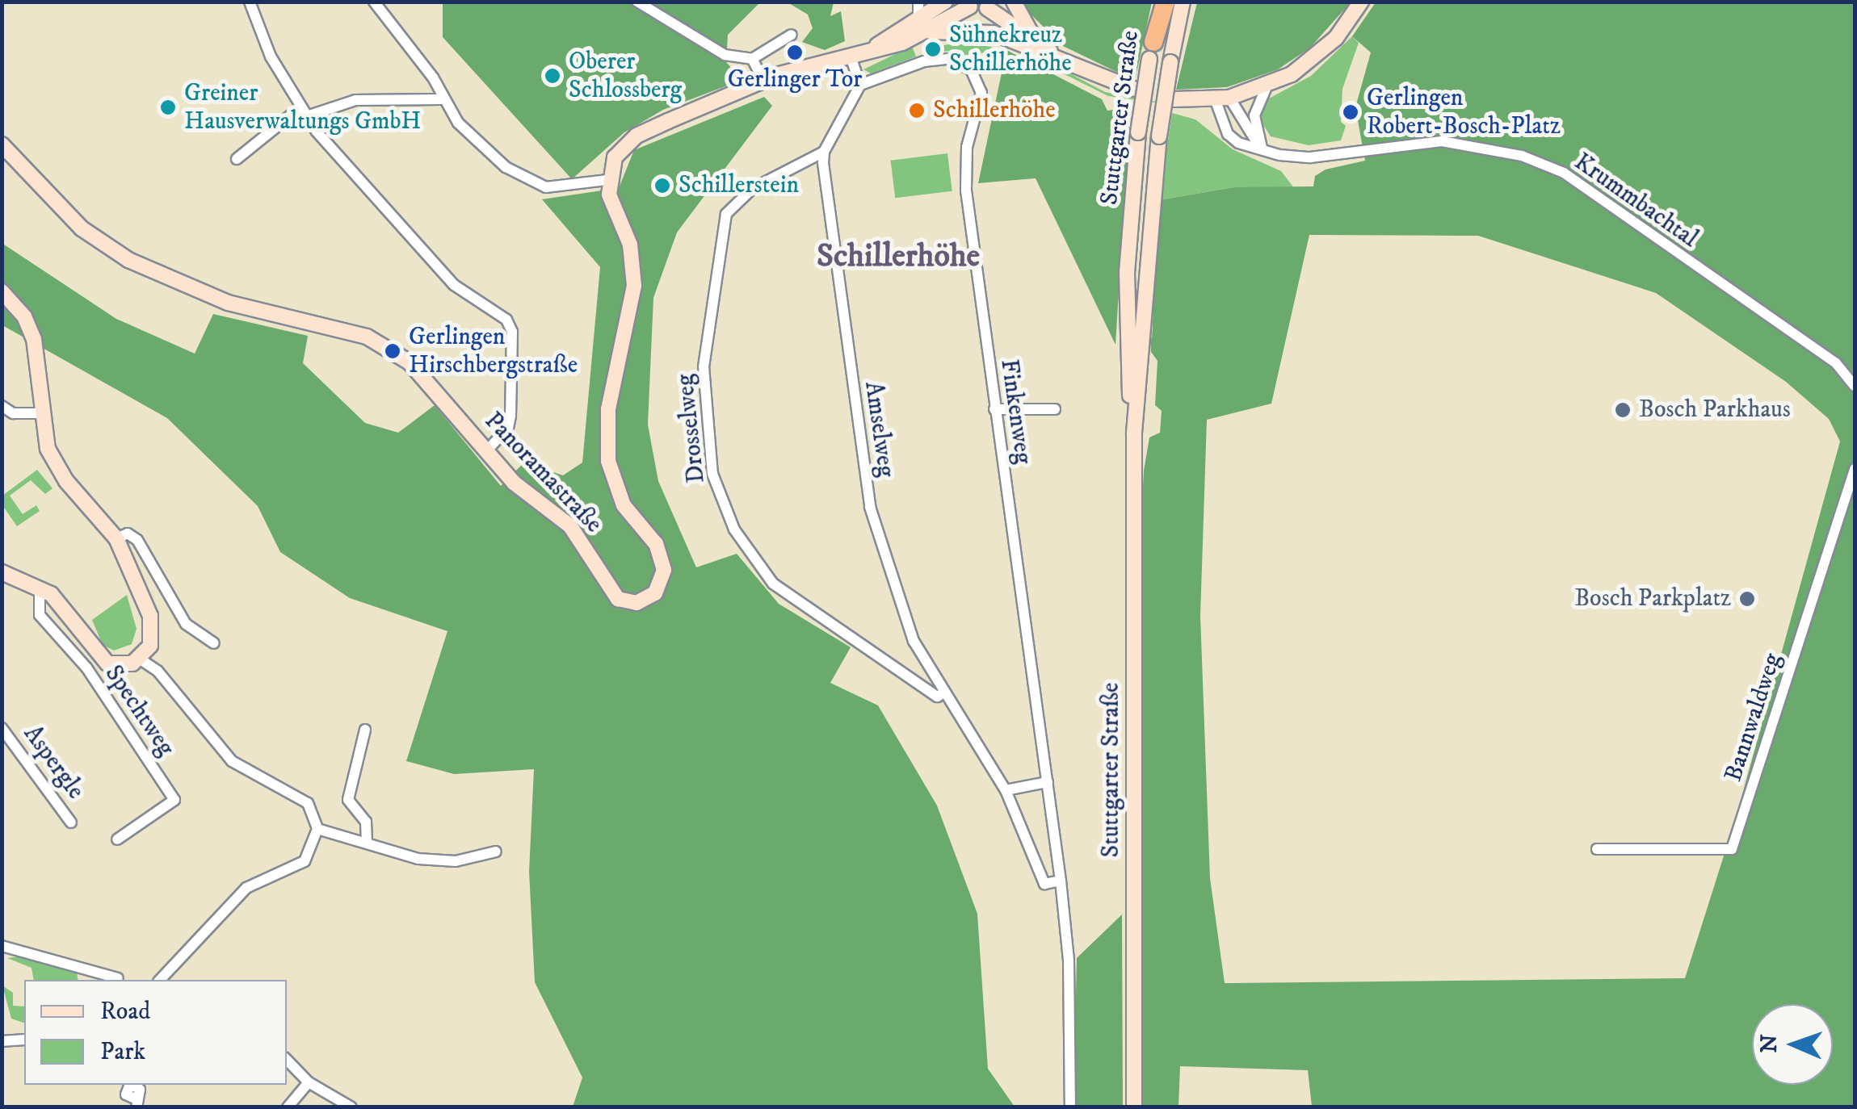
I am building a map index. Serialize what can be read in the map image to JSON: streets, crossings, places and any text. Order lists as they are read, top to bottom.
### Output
{
  "streets": {
    "main road": ["Stuttgarter Straße", "Panoramastraße"],
    "street": [
      "Krummbachtal",
      "Finkenweg",
      "Drosselweg",
      "Amselweg",
      "Spechtweg",
      "Bannwaldweg",
      "Aspergle"
    ]
  },
  "crossings": [
    ["Finkenweg", "Amselweg"],
    ["Drosselweg", "Amselweg"]
  ],
  "districts": ["Schillerhöhe"],
  "places": [
    "Sühnekreuz Schillerhöhe",
    "Gerlinger Tor",
    "Oberer Schlossberg",
    "Greiner Hausverwaltungs GmbH",
    "Schillerhöhe",
    "Gerlingen Robert-Bosch-Platz",
    "Schillerstein",
    "Gerlingen Hirschbergstraße",
    "Bosch Parkhaus",
    "Bosch Parkplatz"
  ],
  "legend": ["Road", "Park"],
  "north": "left"
}
